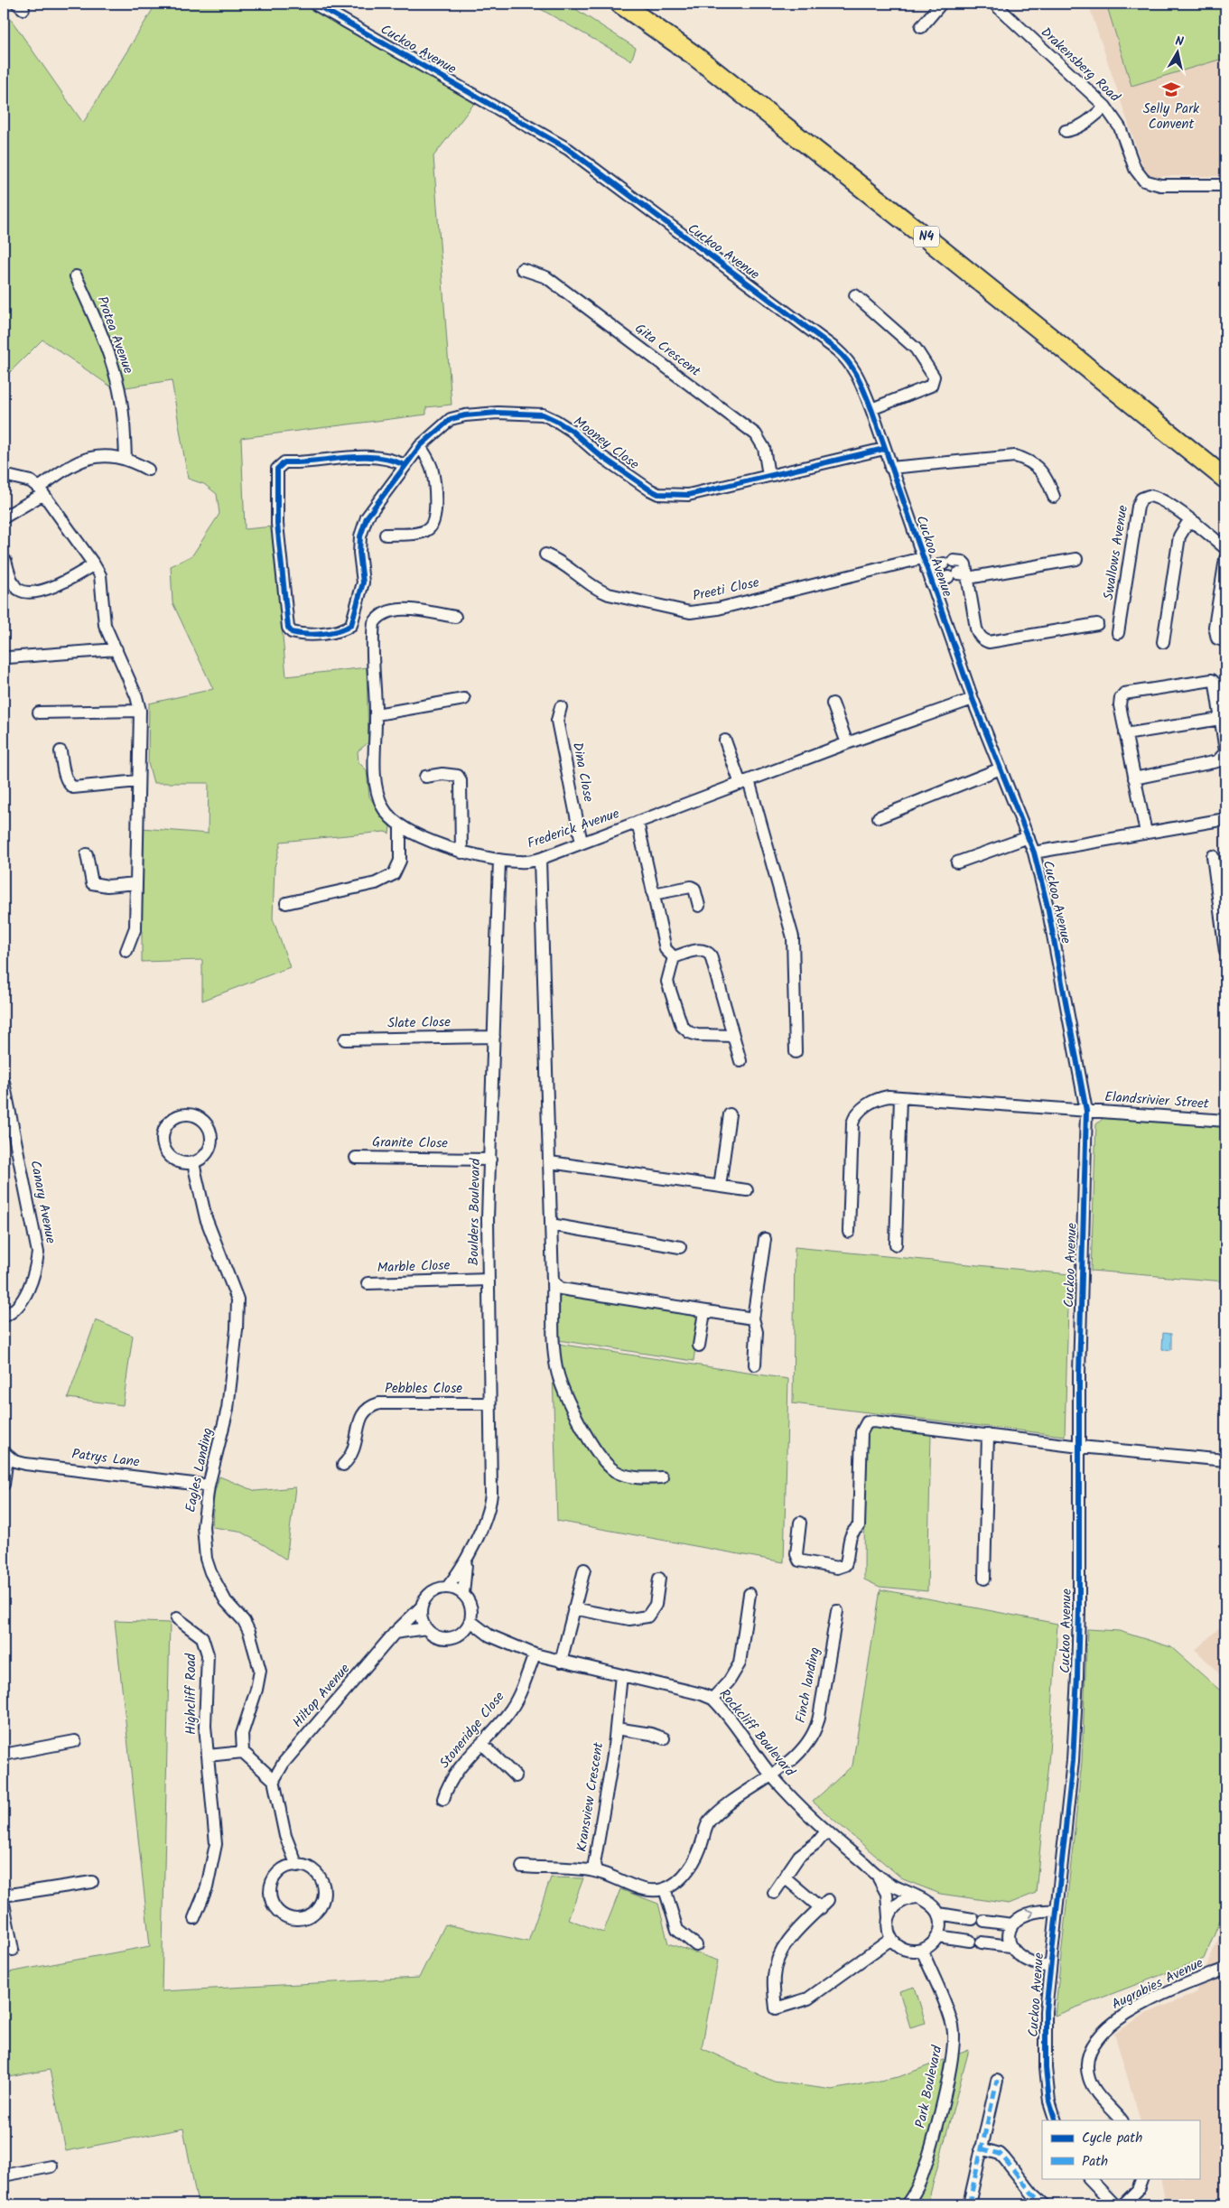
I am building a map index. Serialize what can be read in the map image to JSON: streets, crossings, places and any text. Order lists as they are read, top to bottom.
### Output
{
  "streets": {
    "highway": ["N4"],
    "street": [
      "Cuckoo Avenue",
      "Drakensberg Road",
      "Protea Avenue",
      "Gita Crescent",
      "Mooney Close",
      "Swallows Avenue",
      "Preeti Close",
      "Dina Close",
      "Frederick Avenue",
      "Slate Close",
      "Elandsrivier Street",
      "Granite Close",
      "Canary Avenue",
      "Boulders Boulevard",
      "Marble Close",
      "Pebbles Close",
      "Patrys Lane",
      "Eagles Landing",
      "Finch landing",
      "Highcliff Road",
      "Hiltop Avenue",
      "Stoneridge Close",
      "Rockcliff Boulevard",
      "Kransview Crescent",
      "Augrabies Avenue",
      "Park Boulevard"
    ]
  },
  "crossings": [
    ["Cuckoo Avenue", "Mooney Close"],
    ["Cuckoo Avenue", "Preeti Close"],
    ["Cuckoo Avenue", "Frederick Avenue"],
    ["Cuckoo Avenue", "Elandsrivier Street"],
    ["Gita Crescent", "Mooney Close"],
    ["Dina Close", "Frederick Avenue"],
    ["Frederick Avenue", "Boulders Boulevard"],
    ["Slate Close", "Boulders Boulevard"],
    ["Granite Close", "Boulders Boulevard"],
    ["Boulders Boulevard", "Marble Close"],
    ["Boulders Boulevard", "Pebbles Close"],
    ["Boulders Boulevard", "Hiltop Avenue"],
    ["Boulders Boulevard", "Rockcliff Boulevard"],
    ["Patrys Lane", "Eagles Landing"],
    ["Finch landing", "Rockcliff Boulevard"],
    ["Hiltop Avenue", "Rockcliff Boulevard"],
    ["Stoneridge Close", "Rockcliff Boulevard"],
    ["Rockcliff Boulevard", "Kransview Crescent"]
  ],
  "places": {
    "school or university": ["Selly Park Convent"]
  },
  "legend": ["Cycle path", "Path"],
  "north": "top"
}
